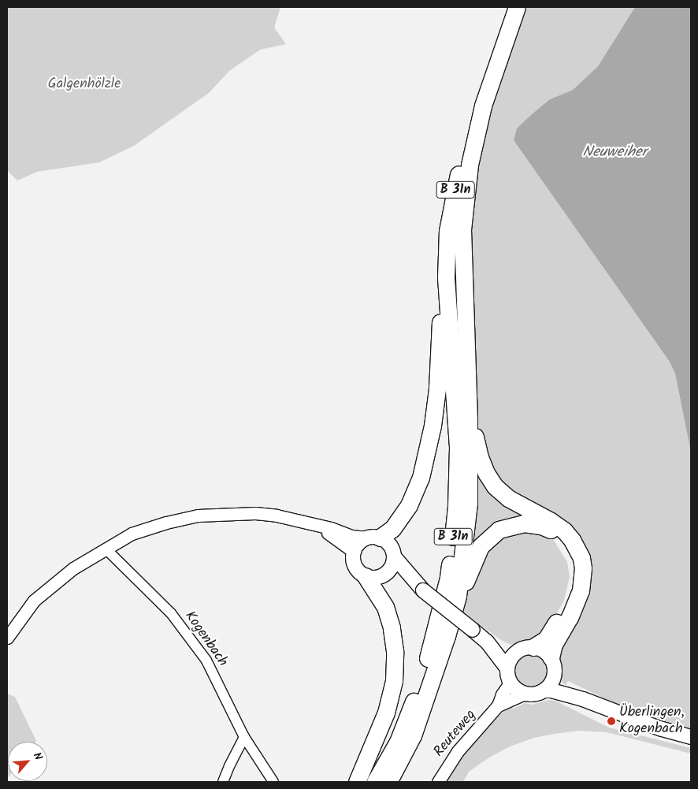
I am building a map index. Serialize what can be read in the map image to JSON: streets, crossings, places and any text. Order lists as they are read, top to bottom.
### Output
{
  "streets": {
    "highway": ["B 31n"],
    "street": ["Kogenbach", "Reuteweg"]
  },
  "water": ["Neuweiher"],
  "parks": ["Galgenhölzle"],
  "places": ["Überlingen, Kogenbach"],
  "north": "top right"
}
